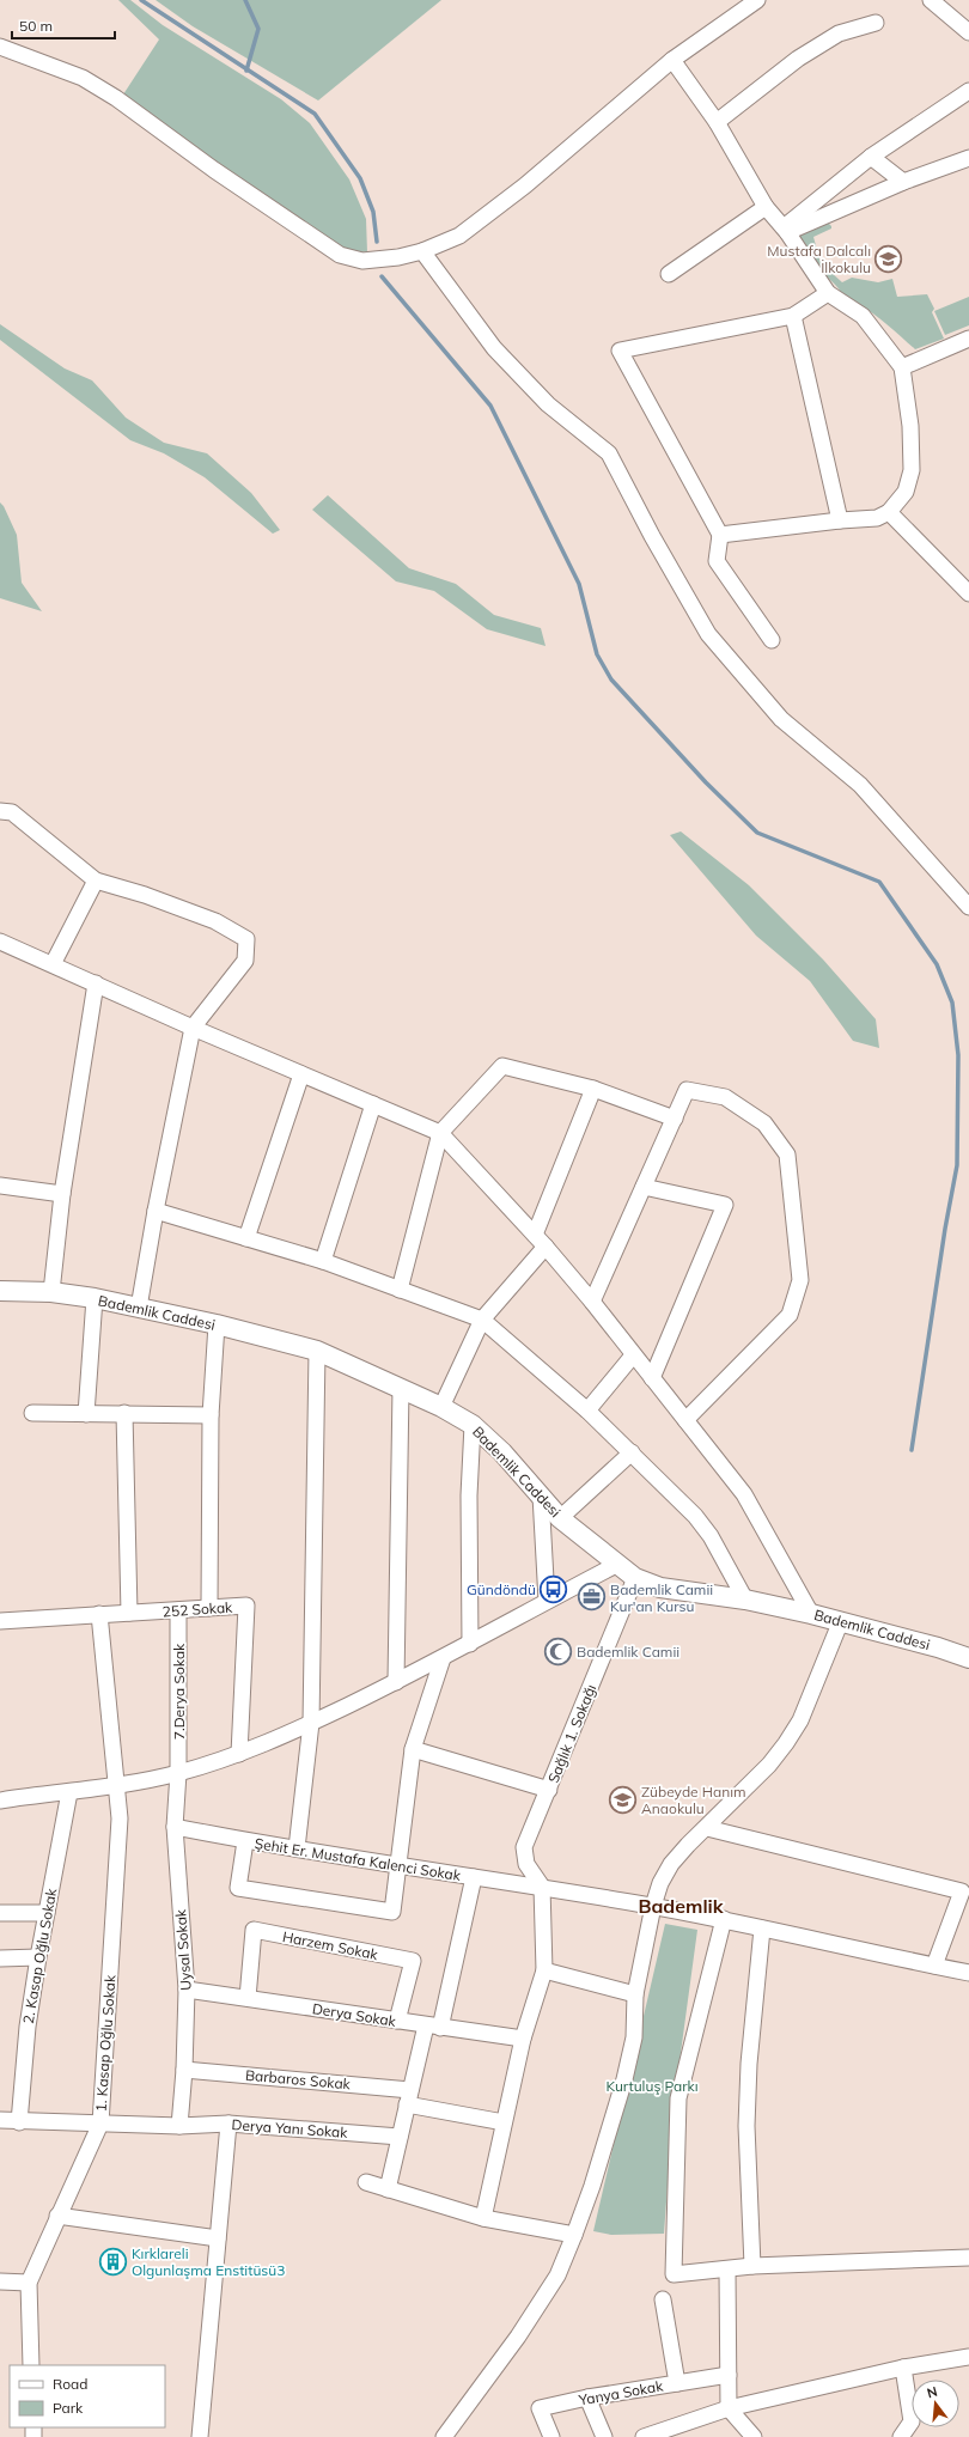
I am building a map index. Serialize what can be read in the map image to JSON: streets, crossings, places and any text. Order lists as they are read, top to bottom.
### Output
{
  "streets": {
    "street": [
      "Bademlik Caddesi",
      "252 Sokak",
      "7.Derya Sokak",
      "Sağlık 1. Sokağı",
      "Şehit Er. Mustafa Kalenci Sokak",
      "Harzem Sokak",
      "Uysal Sokak",
      "2. Kasap Oğlu Sokak",
      "Derya Sokak",
      "1. Kasap Oğlu Sokak",
      "Barbaros Sokak",
      "Derya Yanı Sokak",
      "Yanya Sokak"
    ]
  },
  "crossings": [
    ["Bademlik Caddesi", "Sağlık 1. Sokağı"],
    ["252 Sokak", "7.Derya Sokak"],
    ["252 Sokak", "1. Kasap Oğlu Sokak"],
    ["7.Derya Sokak", "Uysal Sokak"],
    ["Sağlık 1. Sokağı", "Şehit Er. Mustafa Kalenci Sokak"],
    ["Şehit Er. Mustafa Kalenci Sokak", "Uysal Sokak"],
    ["Harzem Sokak", "Derya Sokak"],
    ["Uysal Sokak", "Derya Sokak"],
    ["Uysal Sokak", "Barbaros Sokak"],
    ["Uysal Sokak", "Derya Yanı Sokak"],
    ["2. Kasap Oğlu Sokak", "Derya Yanı Sokak"],
    ["1. Kasap Oğlu Sokak", "Derya Yanı Sokak"]
  ],
  "districts": ["Bademlik"],
  "parks": ["Kurtuluş Parkı"],
  "places": {
    "school or university": ["Mustafa Dalcalı İlkokulu", "Zübeyde Hanım Anaokulu"],
    "bus stop": ["Gündöndü"],
    "office": ["Bademlik Camii Kur'an Kursu"],
    "mosque": ["Bademlik Camii"],
    "building": ["Kırklareli Olgunlaşma Enstitüsü3"]
  },
  "legend": ["Road", "Park"],
  "scale_bar": "50 m",
  "north": "top"
}
